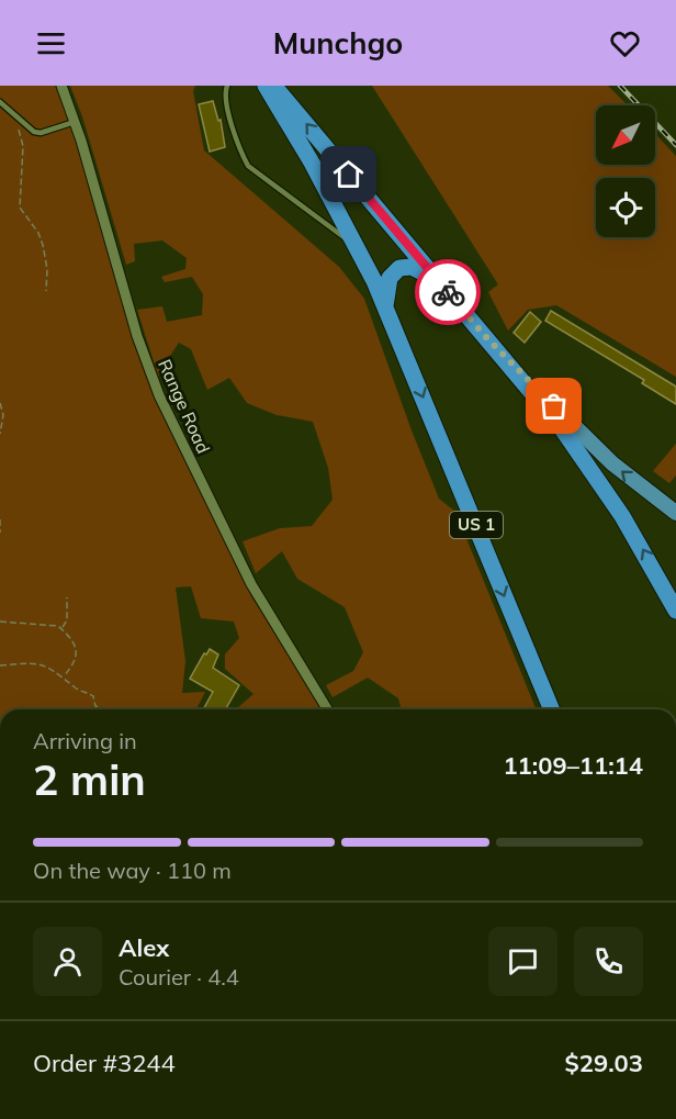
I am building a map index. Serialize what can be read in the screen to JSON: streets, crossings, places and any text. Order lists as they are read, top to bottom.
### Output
{
  "streets": {
    "highway": ["US 1"],
    "street": ["Range Road"]
  },
  "north": "bottom left",
  "page": {
    "header": "Munchgo",
    "heading": ["2 min", "Arriving in", "11:09–11:14"],
    "panel": [
      "Alex",
      "Courier · 4.4",
      "Order #3244",
      "$29.03"
    ],
    "bar": "On the way · 110 m"
  }
}
